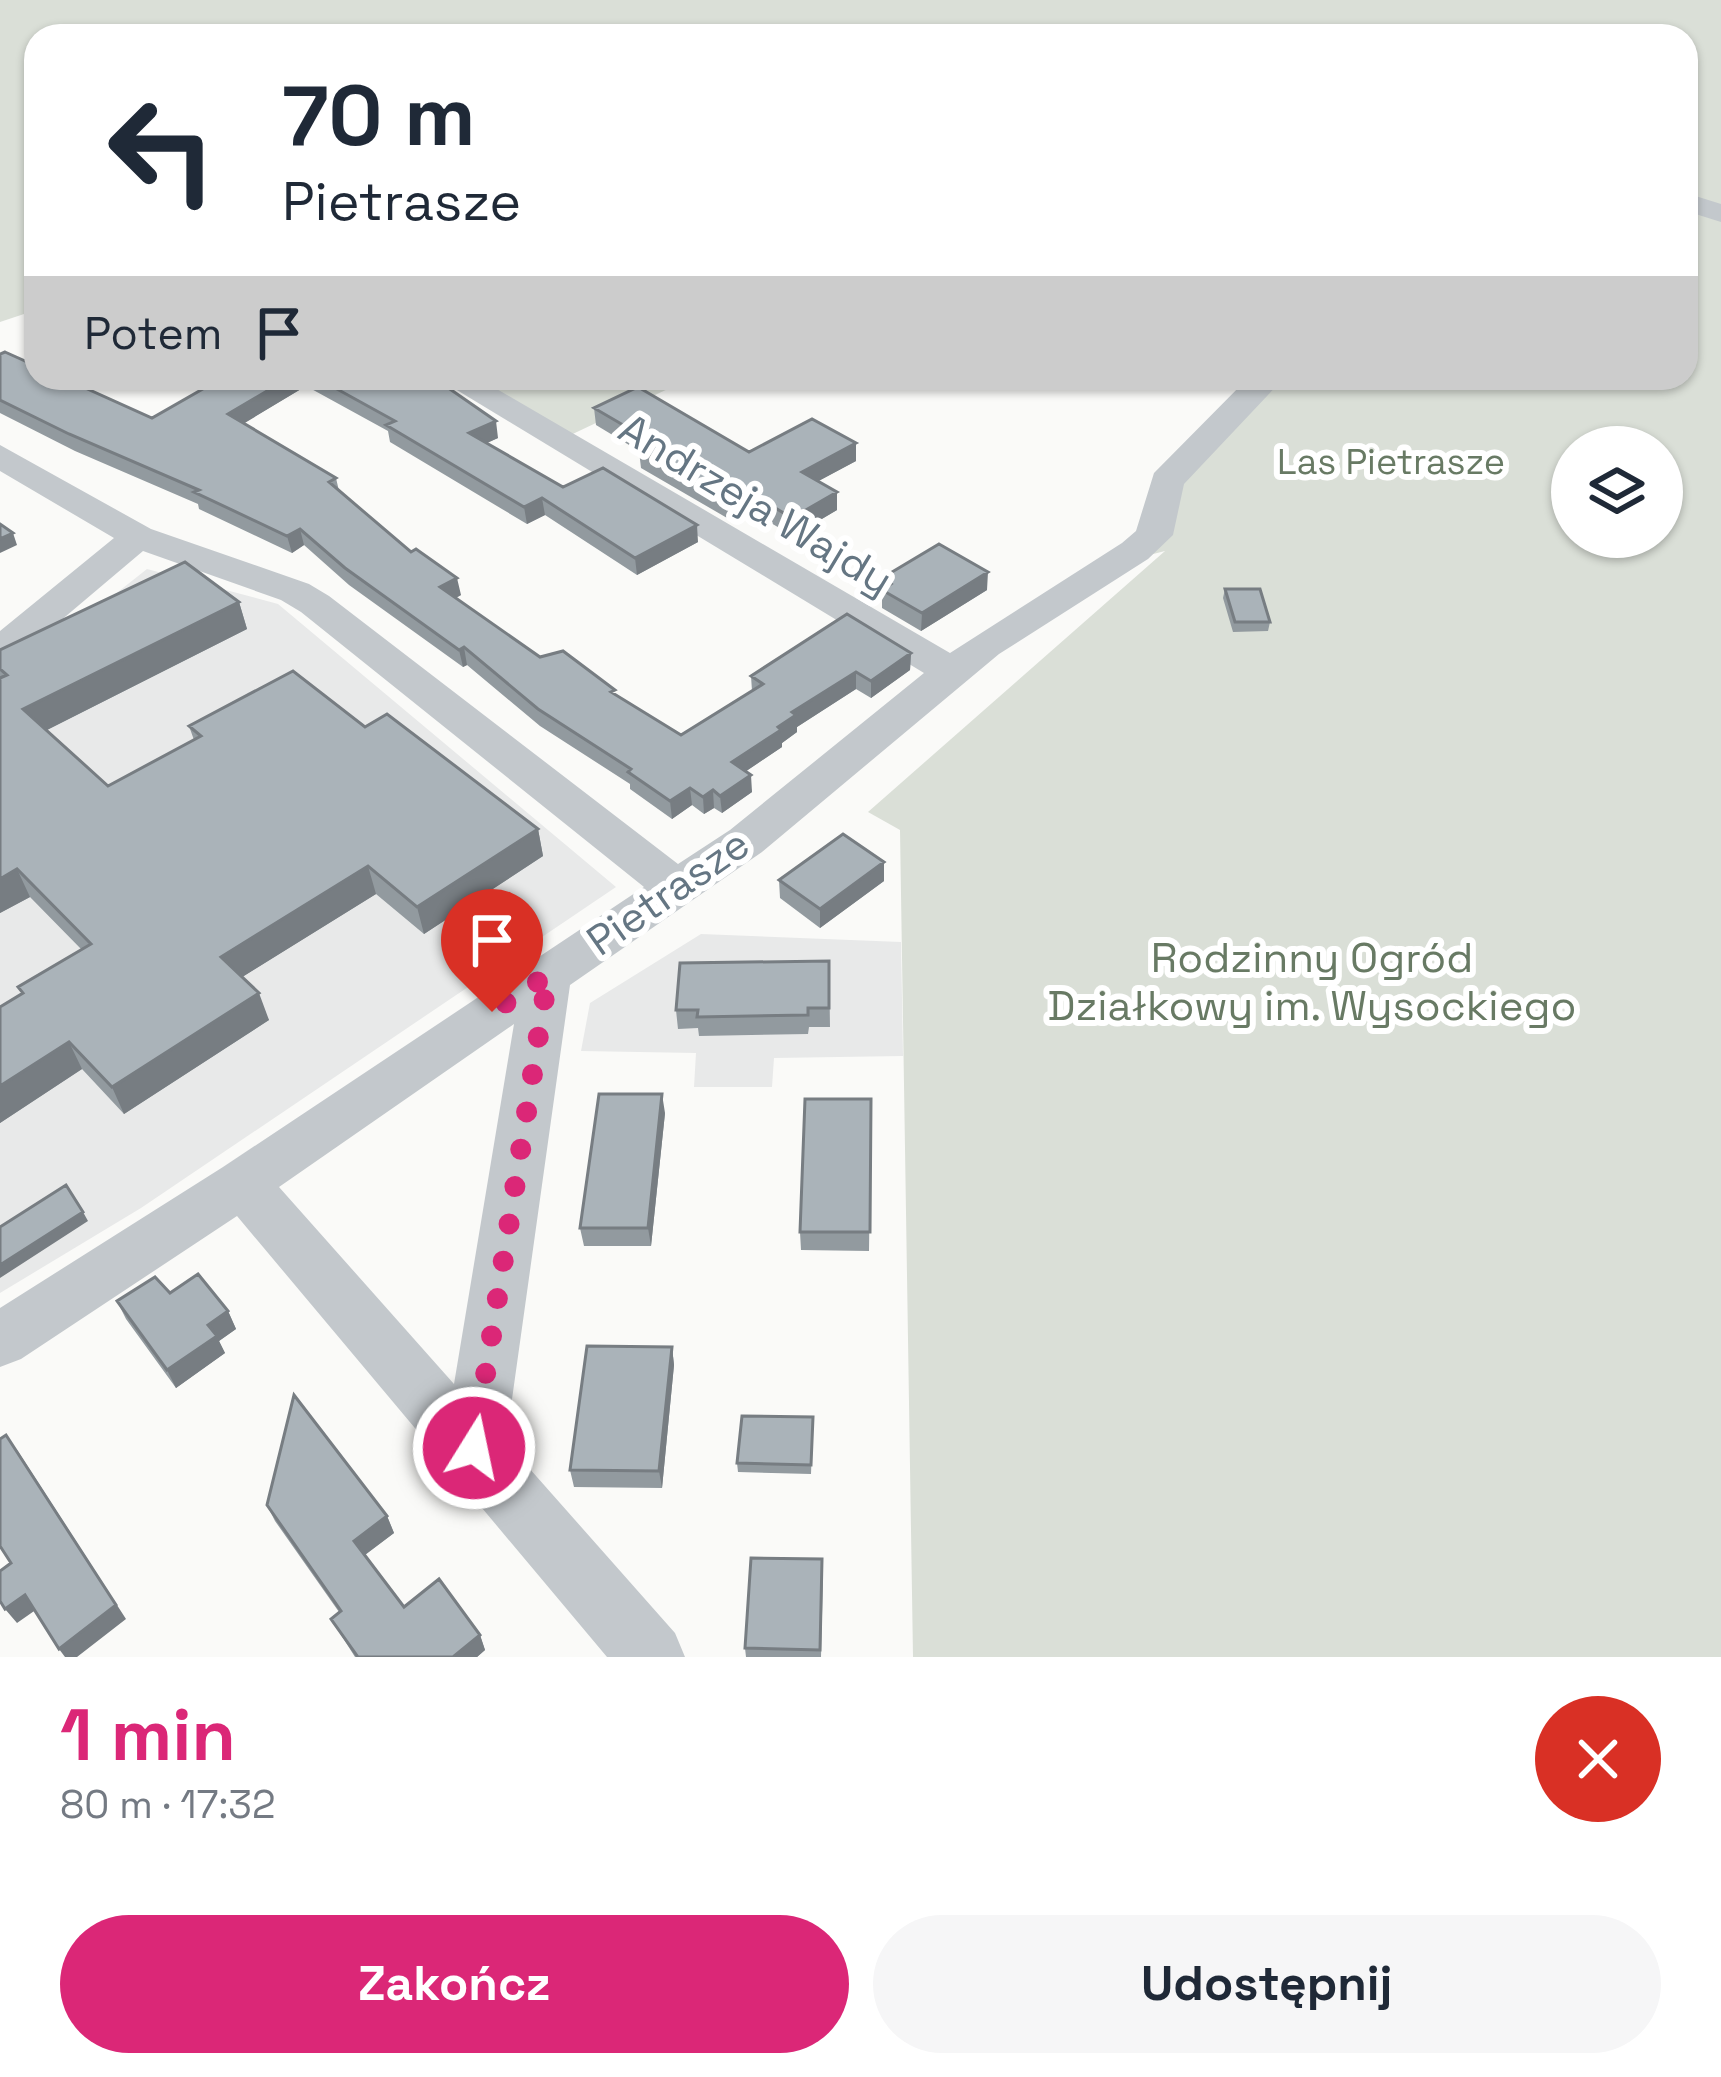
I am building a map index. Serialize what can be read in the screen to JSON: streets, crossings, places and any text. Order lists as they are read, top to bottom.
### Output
{
  "streets": {
    "street": ["Andrzeja Wajdy", "Pietrasze"]
  },
  "crossings": [
    ["Andrzeja Wajdy", "Pietrasze"]
  ],
  "parks": ["Las Pietrasze", "Rodzinny Ogród Działkowy im. Wysockiego"],
  "page": {
    "turn": ["70 m", "Pietrasze"],
    "then": "Potem",
    "heading": ["1 min", "80 m · 17:32"],
    "buttons": ["Zakończ", "Udostępnij"]
  }
}
